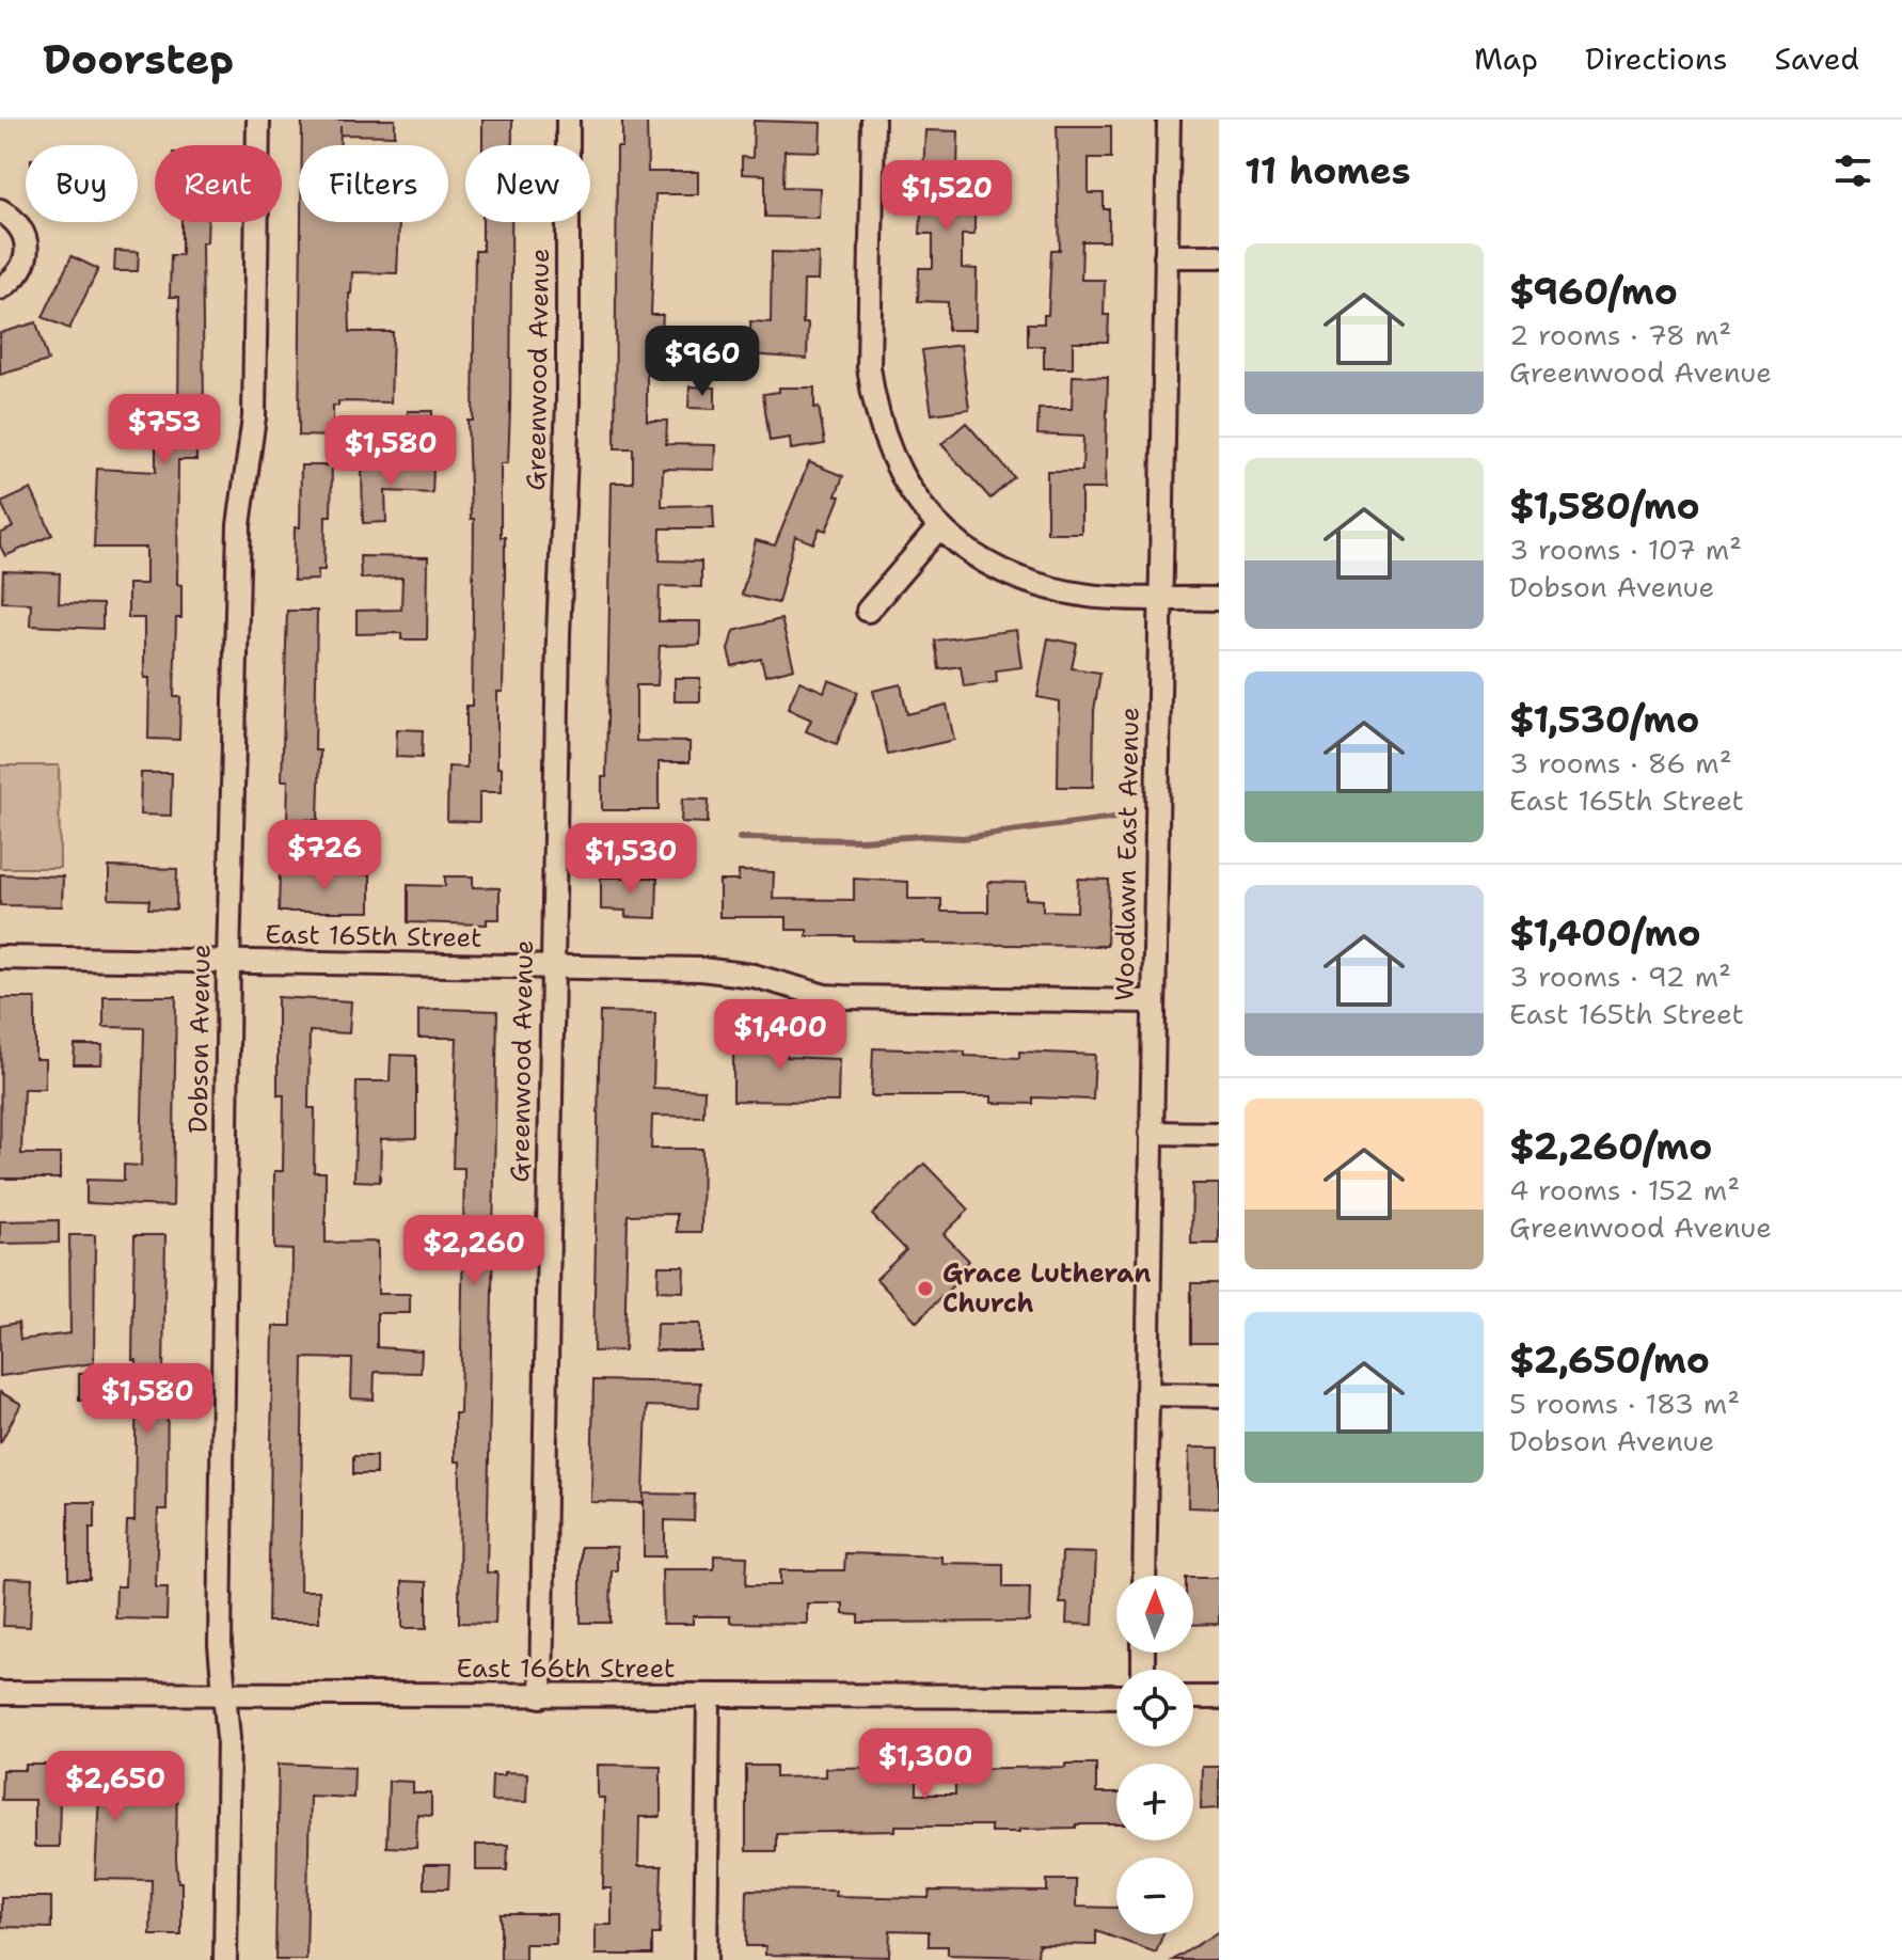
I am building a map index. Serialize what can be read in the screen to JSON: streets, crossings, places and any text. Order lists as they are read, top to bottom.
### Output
{
  "streets": {
    "street": [
      "Greenwood Avenue",
      "Woodlawn East Avenue",
      "East 165th Street",
      "Dobson Avenue",
      "East 166th Street"
    ]
  },
  "crossings": [
    ["Greenwood Avenue", "East 165th Street"],
    ["Greenwood Avenue", "East 166th Street"],
    ["Woodlawn East Avenue", "East 165th Street"],
    ["East 165th Street", "Dobson Avenue"],
    ["Dobson Avenue", "East 166th Street"]
  ],
  "places": ["Grace Lutheran Church"],
  "north": "top",
  "page": {
    "header": "Doorstep",
    "nav": ["Map", "Directions", "Saved"],
    "heading": "11 homes",
    "chip": [
      "Buy",
      "Rent",
      "Filters",
      "New"
    ],
    "price": [
      "$1,520",
      "$960",
      "$753",
      "$1,580",
      "$726",
      "$1,530",
      "$1,400",
      "$2,260",
      "$1,580",
      "$1,300",
      "$2,650"
    ],
    "list": [
      {
        "name": "$960/mo",
        "note": "2 rooms · 78 m² · Greenwood Avenue"
      },
      {
        "name": "$1,580/mo",
        "note": "3 rooms · 107 m² · Dobson Avenue"
      },
      {
        "name": "$1,530/mo",
        "note": "3 rooms · 86 m² · East 165th Street"
      },
      {
        "name": "$1,400/mo",
        "note": "3 rooms · 92 m² · East 165th Street"
      },
      {
        "name": "$2,260/mo",
        "note": "4 rooms · 152 m² · Greenwood Avenue"
      },
      {
        "name": "$2,650/mo",
        "note": "5 rooms · 183 m² · Dobson Avenue"
      }
    ],
    "map_buttons": ["+", "−"]
  }
}
